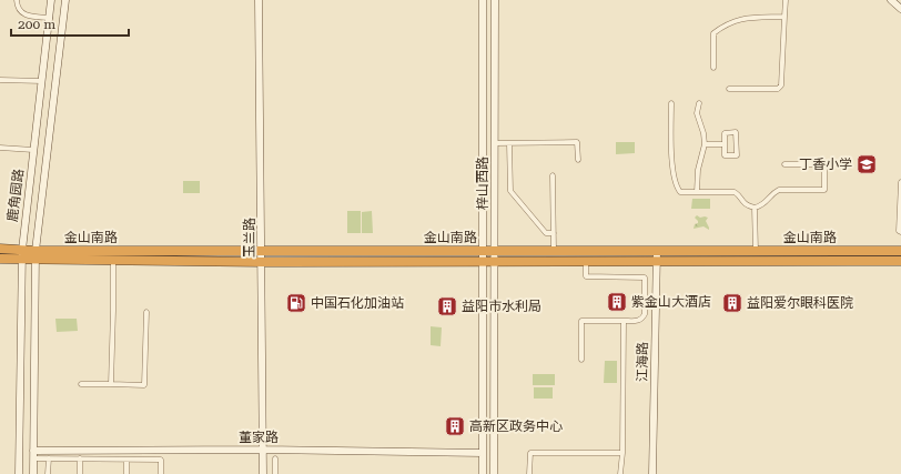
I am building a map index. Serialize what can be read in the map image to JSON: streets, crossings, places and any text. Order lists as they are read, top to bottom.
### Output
{
  "streets": {
    "highway": ["金山南路"],
    "street": [
      "梓山西路",
      "鹿角园路",
      "玉兰路",
      "江海路",
      "董家路"
    ]
  },
  "crossings": [
    ["梓山西路", "金山南路"],
    ["梓山西路", "董家路"],
    ["鹿角园路", "金山南路"],
    ["鹿角园路", "董家路"],
    ["金山南路", "玉兰路"],
    ["金山南路", "江海路"],
    ["玉兰路", "董家路"]
  ],
  "places": {
    "school or university": ["丁香小学"],
    "building": [
      "紫金山大酒店",
      "益阳爱尔眼科医院",
      "益阳市水利局",
      "高新区政务中心"
    ],
    "fuel station": ["中国石化加油站"]
  },
  "scale_bar": "200 m"
}
